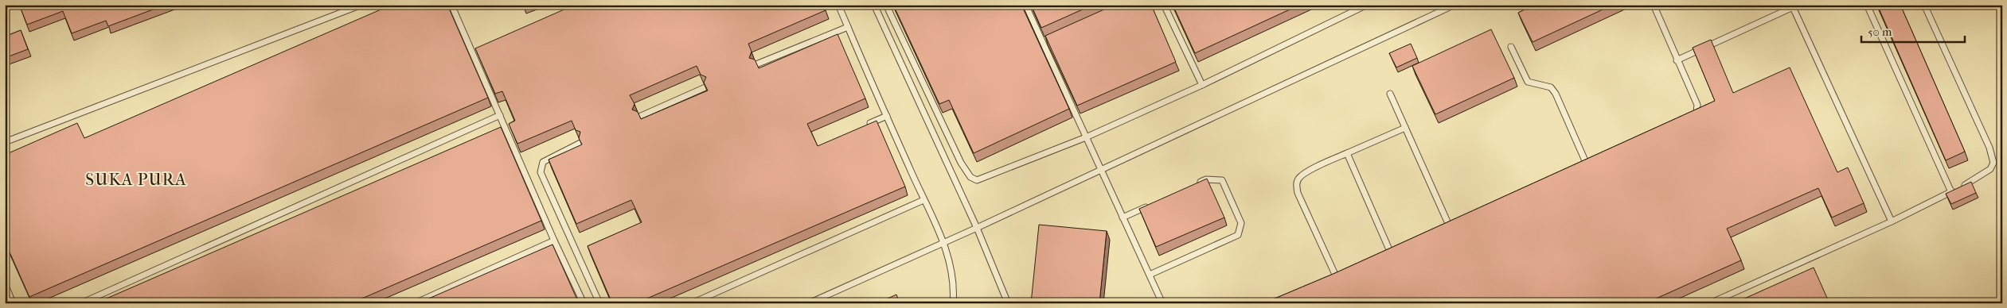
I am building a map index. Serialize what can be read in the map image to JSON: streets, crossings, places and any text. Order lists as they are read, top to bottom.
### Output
{
  "districts": ["SUKA PURA"],
  "scale_bar": "50 m"
}
